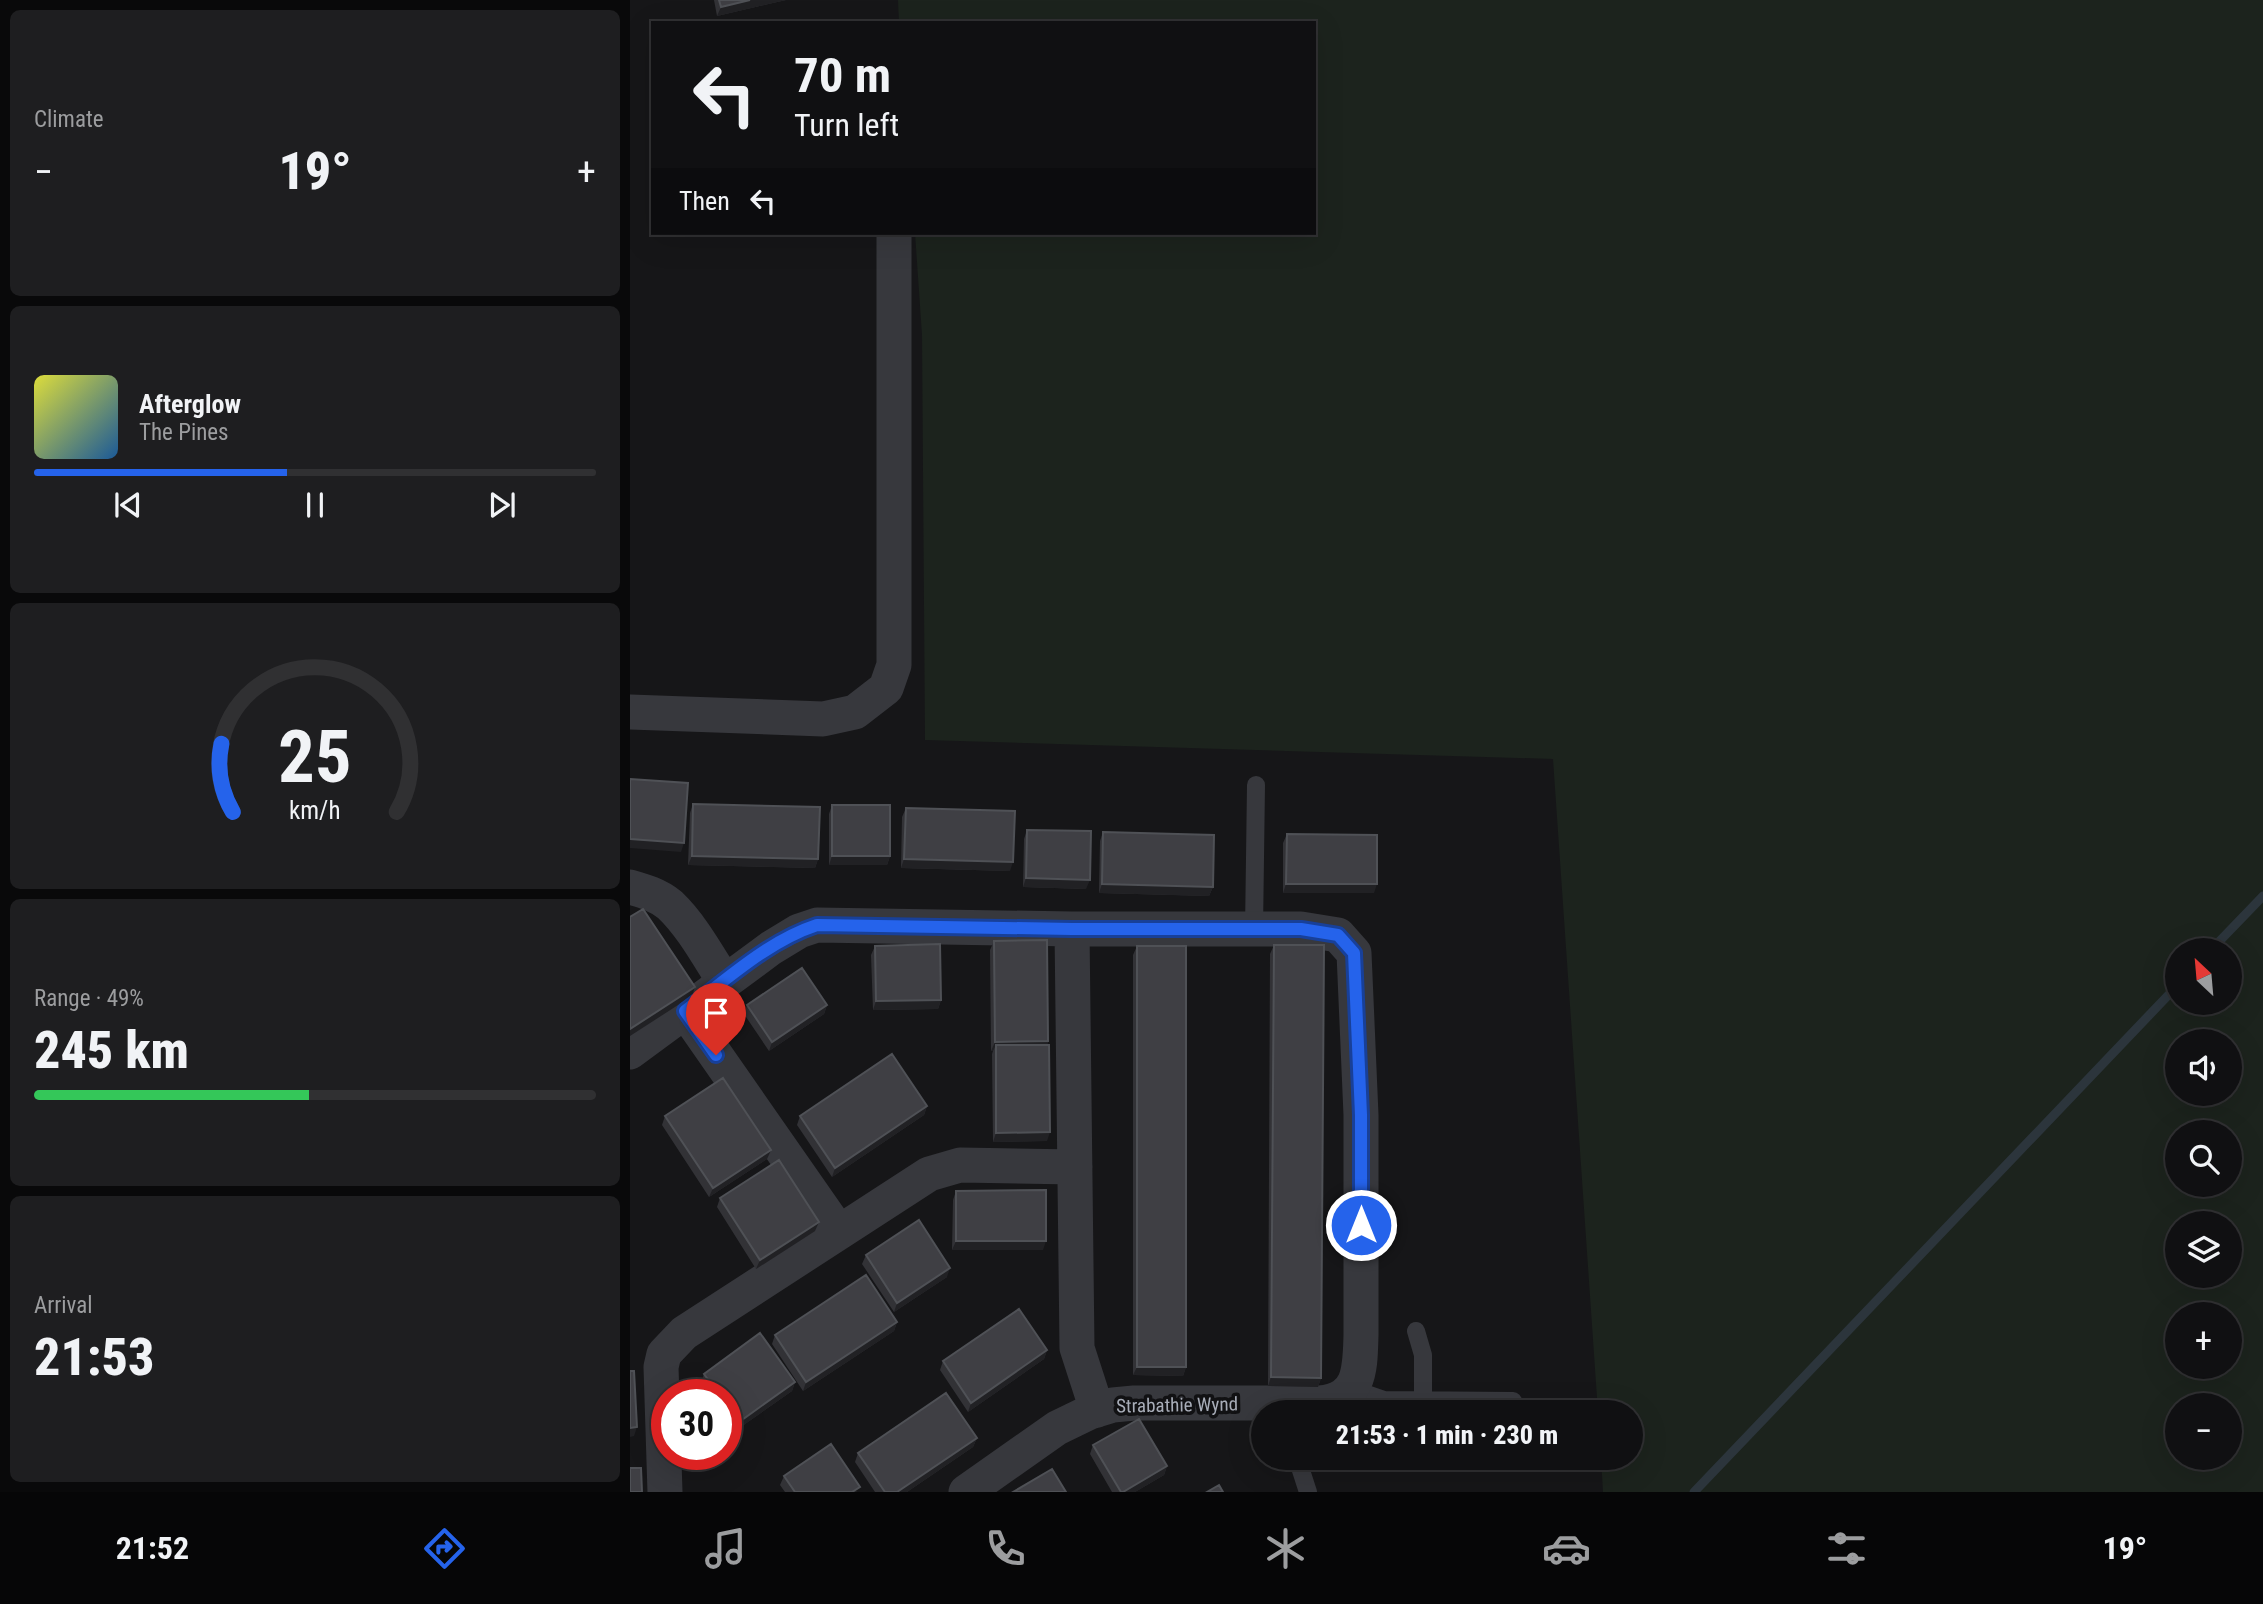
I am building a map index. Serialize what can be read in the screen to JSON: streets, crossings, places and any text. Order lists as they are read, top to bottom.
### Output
{
  "streets": {
    "street": ["Strabathie Wynd"]
  },
  "north": "top left",
  "page": {
    "tile": [
      "Climate",
      ["Range · 49%", "245 km"],
      ["Arrival", "21:53"]
    ],
    "turn": ["70 m", "Turn left"],
    "heat": ["−", "19°", "+"],
    "then": "Then",
    "song": ["Afterglow", "The Pines"],
    "map_buttons": ["+", "−"],
    "limit": "30",
    "trip": "21:53 · 1 min · 230 m",
    "tabs": ["21:52", "19°"],
    "gauge": ["25", "km/h"]
  }
}
